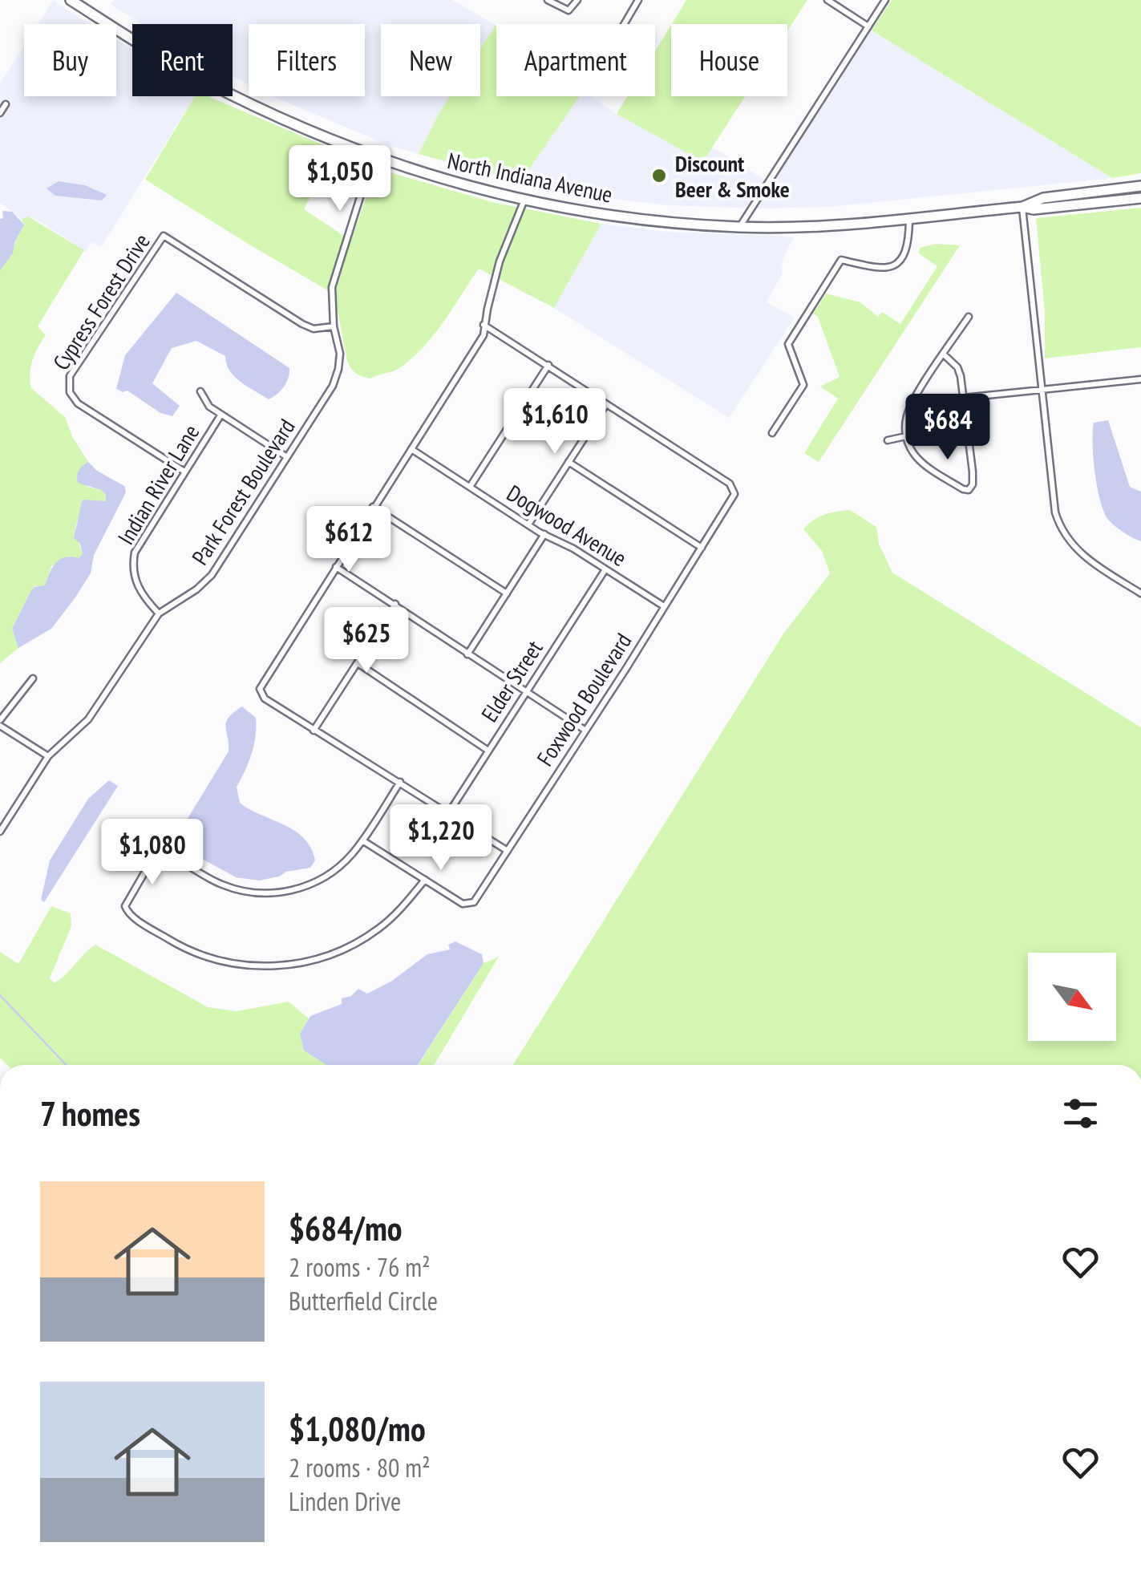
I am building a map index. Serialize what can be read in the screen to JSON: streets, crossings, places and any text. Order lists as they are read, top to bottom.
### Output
{
  "streets": {
    "main road": ["North Indiana Avenue"],
    "street": [
      "Cypress Forest Drive",
      "Indian River Lane",
      "Park Forest Boulevard",
      "Dogwood Avenue",
      "Elder Street",
      "Foxwood Boulevard"
    ]
  },
  "crossings": [
    ["North Indiana Avenue", "Park Forest Boulevard"],
    ["Cypress Forest Drive", "Indian River Lane"],
    ["Cypress Forest Drive", "Park Forest Boulevard"],
    ["Indian River Lane", "Park Forest Boulevard"],
    ["Dogwood Avenue", "Elder Street"],
    ["Dogwood Avenue", "Foxwood Boulevard"]
  ],
  "places": ["Discount Beer & Smoke"],
  "north": "bottom right",
  "page": {
    "chip": [
      "Buy",
      "Rent",
      "Filters",
      "New",
      "Apartment",
      "House"
    ],
    "price": [
      "$1,050",
      "$1,610",
      "$684",
      "$612",
      "$625",
      "$1,220",
      "$1,080"
    ],
    "heading": "7 homes",
    "list": [
      {
        "name": "$684/mo",
        "note": "2 rooms · 76 m² · Butterfield Circle"
      },
      {
        "name": "$1,080/mo",
        "note": "2 rooms · 80 m² · Linden Drive"
      }
    ]
  }
}
